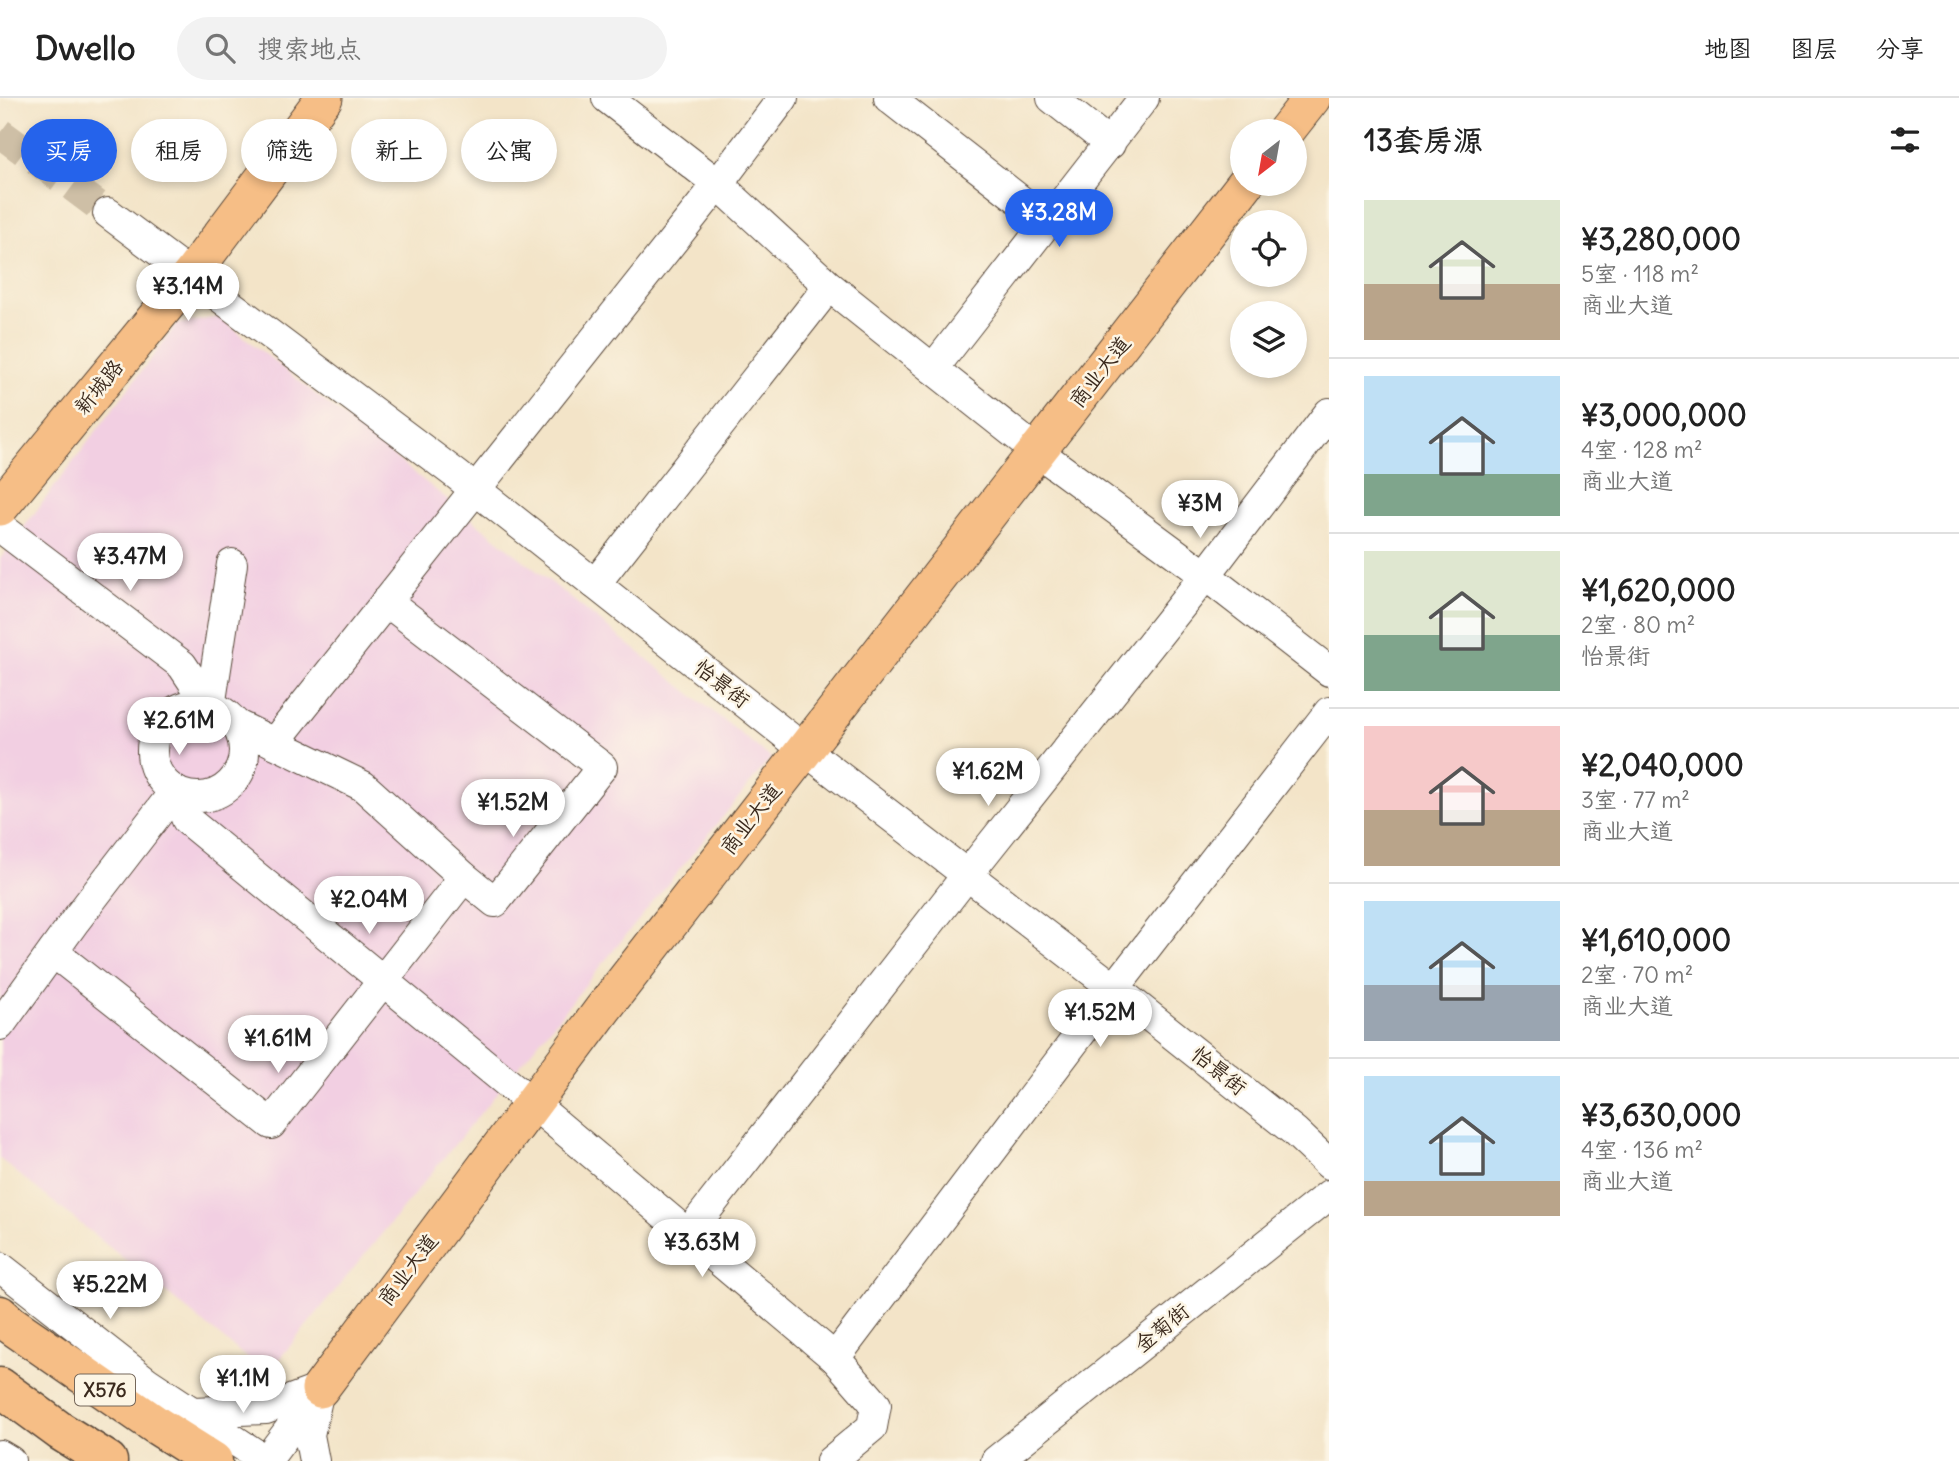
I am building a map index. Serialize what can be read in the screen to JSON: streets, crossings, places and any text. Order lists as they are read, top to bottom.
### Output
{
  "streets": {
    "highway": ["X576"],
    "main road": ["商业大道", "新城路"],
    "street": ["怡景街", "金菊街"]
  },
  "crossings": [
    ["商业大道", "怡景街"],
    ["新城路", "怡景街"]
  ],
  "north": "bottom left",
  "page": {
    "header": "Dwello",
    "search": "搜索地点",
    "nav": ["地图", "图层", "分享"],
    "heading": "13套房源",
    "chip": [
      "买房",
      "租房",
      "筛选",
      "新上",
      "公寓"
    ],
    "list": [
      {
        "name": "¥3,280,000",
        "note": "5室 · 118 m² · 商业大道"
      },
      {
        "name": "¥3,000,000",
        "note": "4室 · 128 m² · 商业大道"
      },
      {
        "name": "¥1,620,000",
        "note": "2室 · 80 m² · 怡景街"
      },
      {
        "name": "¥2,040,000",
        "note": "3室 · 77 m² · 商业大道"
      },
      {
        "name": "¥1,610,000",
        "note": "2室 · 70 m² · 商业大道"
      },
      {
        "name": "¥3,630,000",
        "note": "4室 · 136 m² · 商业大道"
      }
    ],
    "price": [
      "¥3.28M",
      "¥3.14M",
      "¥3M",
      "¥3.47M",
      "¥2.61M",
      "¥1.62M",
      "¥1.52M",
      "¥2.04M",
      "¥1.52M",
      "¥1.61M",
      "¥3.63M",
      "¥5.22M",
      "¥1.1M"
    ]
  }
}
